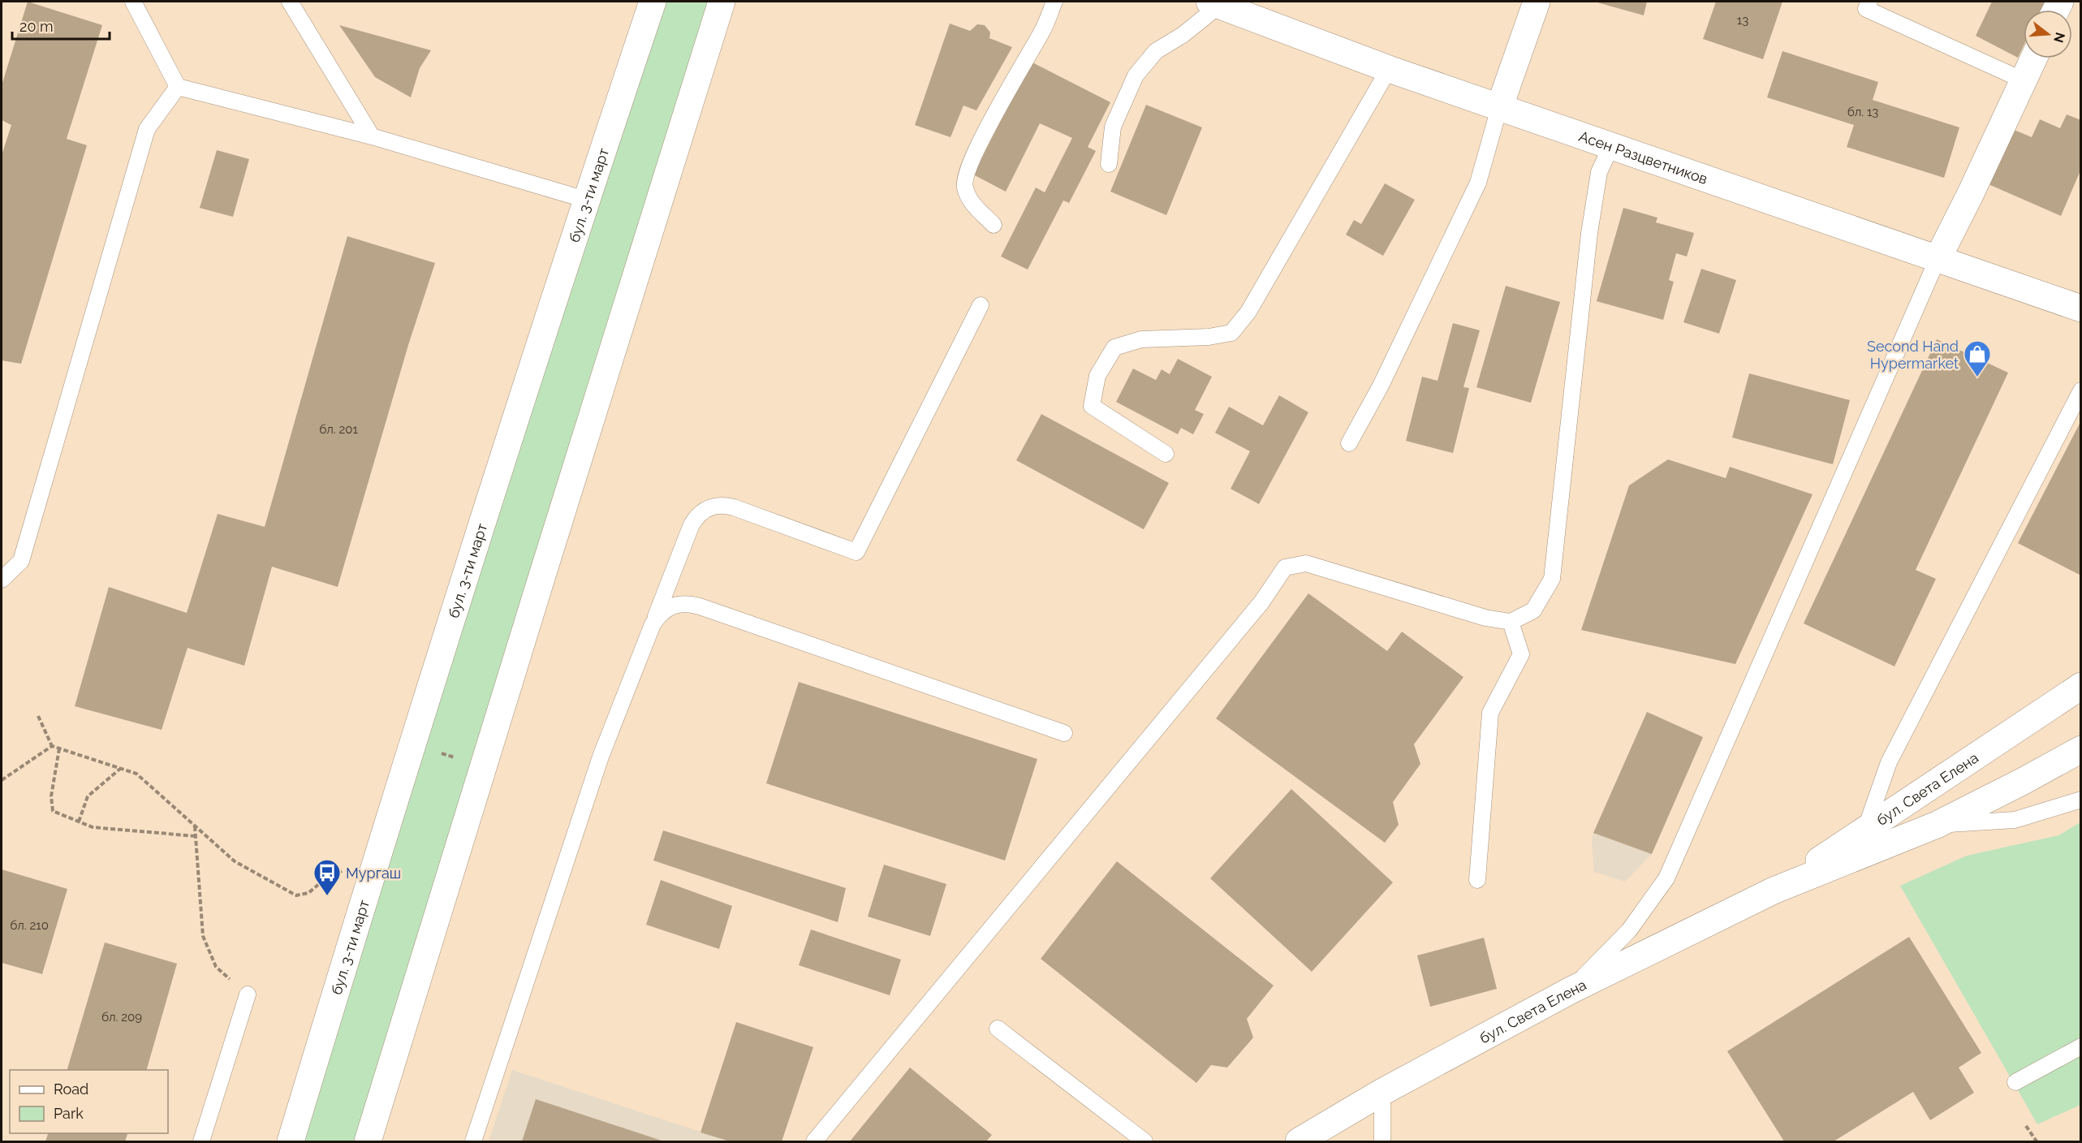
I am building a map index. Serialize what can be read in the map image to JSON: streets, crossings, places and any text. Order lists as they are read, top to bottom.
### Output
{
  "streets": {
    "street": ["Асен Разцветников", "бул. 3-ти март", "бул. Света Елена"]
  },
  "places": {
    "shop": ["Second Hand Hypermarket"],
    "bus stop": ["Мургаш"]
  },
  "house_numbers": [
    "13",
    "бл. 13",
    "бл. 201",
    "бл. 210",
    "бл. 209"
  ],
  "legend": ["Road", "Park"],
  "scale_bar": "20 m",
  "north": "right"
}
